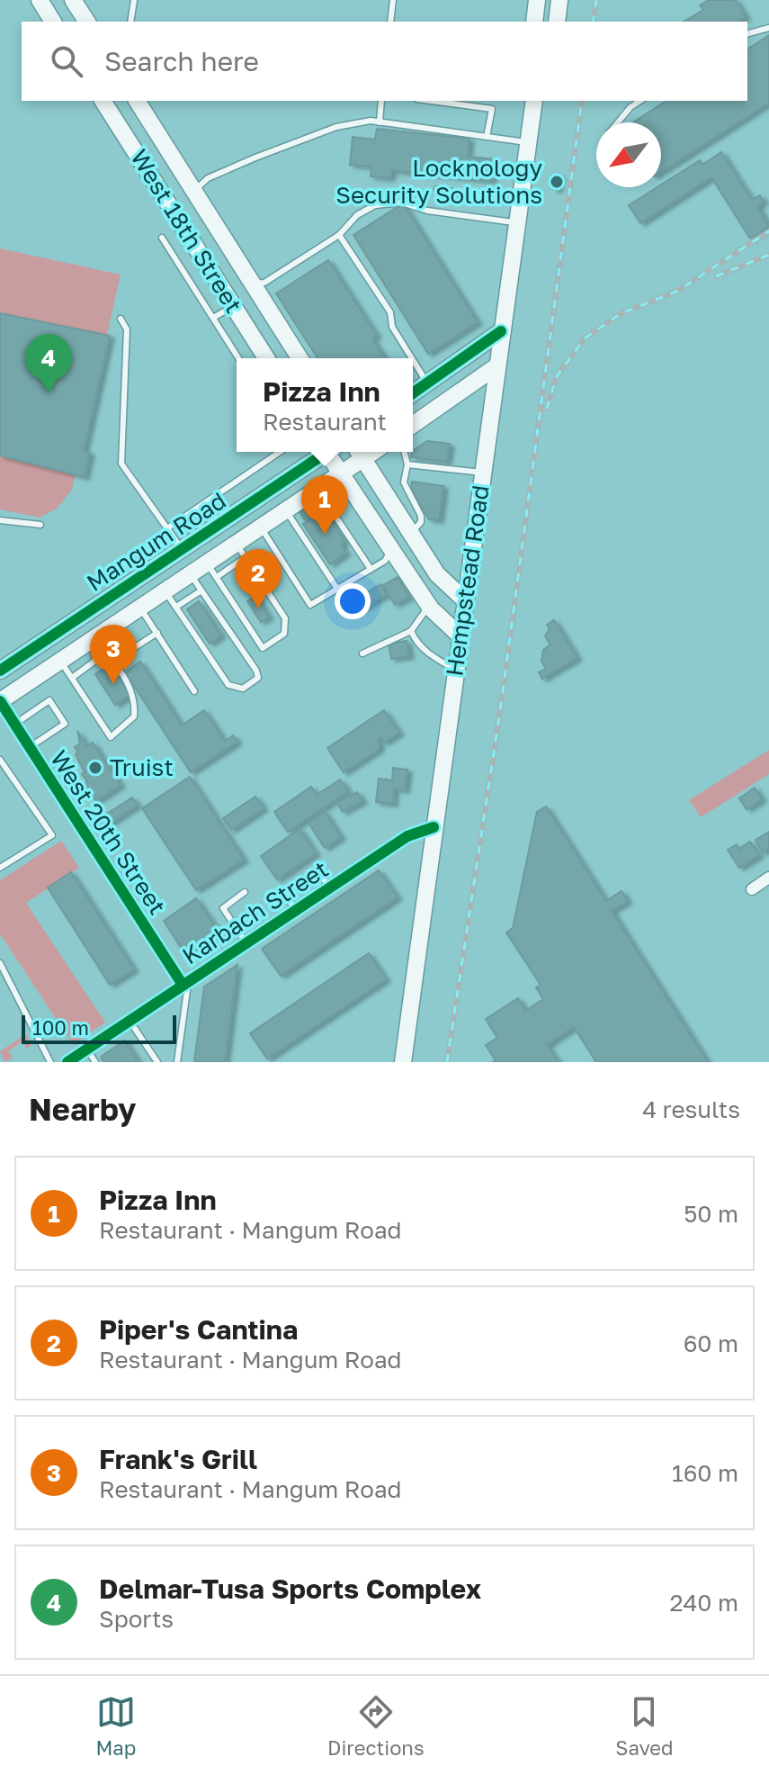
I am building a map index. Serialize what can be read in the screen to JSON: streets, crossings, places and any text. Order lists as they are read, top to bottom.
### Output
{
  "streets": {
    "main road": ["West 18th Street", "Mangum Road", "Hempstead Road"],
    "street": ["West 20th Street", "Karbach Street"]
  },
  "crossings": [
    ["Mangum Road", "West 20th Street"],
    ["Hempstead Road", "Karbach Street"],
    ["West 20th Street", "Karbach Street"]
  ],
  "places": ["Locknology Security Solutions", "Truist"],
  "scale_bar": "100 m",
  "north": "bottom left",
  "page": {
    "search": "Search here",
    "pins": [
      "4",
      "1",
      "2",
      "3"
    ],
    "popup": ["Pizza Inn", "Restaurant"],
    "scale": "100 m",
    "heading": ["Nearby", "4 results"],
    "list": [
      {
        "mark": "1",
        "name": "Pizza Inn",
        "note": "Restaurant · Mangum Road",
        "value": "50 m"
      },
      {
        "mark": "2",
        "name": "Piper's Cantina",
        "note": "Restaurant · Mangum Road",
        "value": "60 m"
      },
      {
        "mark": "3",
        "name": "Frank's Grill",
        "note": "Restaurant · Mangum Road",
        "value": "160 m"
      },
      {
        "mark": "4",
        "name": "Delmar-Tusa Sports Complex",
        "note": "Sports",
        "value": "240 m"
      }
    ],
    "nav": ["Map", "Directions", "Saved"]
  }
}
